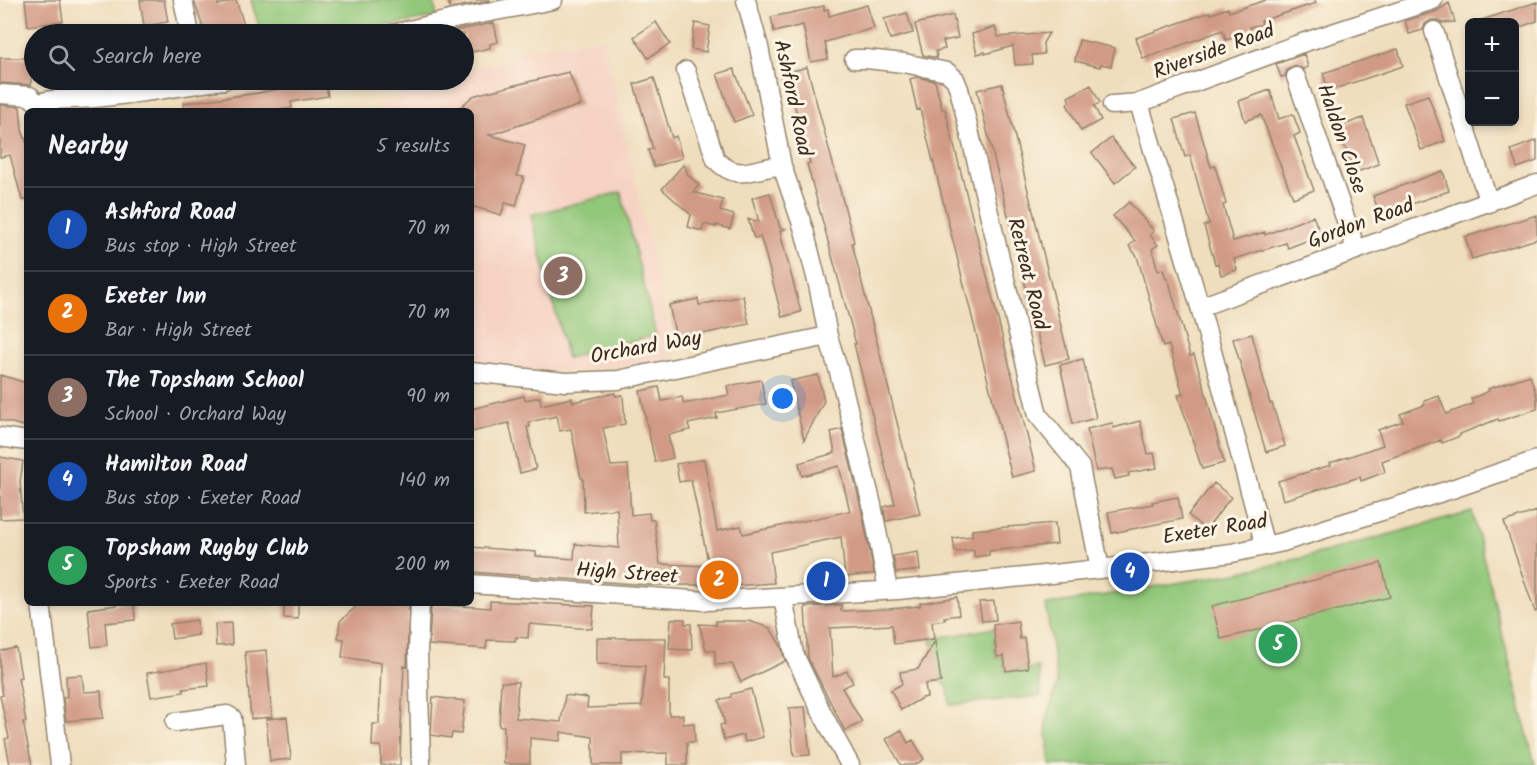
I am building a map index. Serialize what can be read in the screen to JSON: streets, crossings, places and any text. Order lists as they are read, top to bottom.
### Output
{
  "streets": {
    "street": [
      "Riverside Road",
      "Ashford Road",
      "Haldon Close",
      "Gordon Road",
      "Retreat Road",
      "Orchard Way",
      "Exeter Road",
      "High Street"
    ]
  },
  "crossings": [
    ["Ashford Road", "Orchard Way"],
    ["Ashford Road", "Exeter Road"],
    ["Ashford Road", "High Street"],
    ["Haldon Close", "Gordon Road"],
    ["Retreat Road", "Exeter Road"],
    ["Exeter Road", "High Street"]
  ],
  "page": {
    "map_buttons": ["+", "−"],
    "search": "Search here",
    "heading": ["Nearby", "5 results"],
    "list": [
      {
        "mark": "1",
        "name": "Ashford Road",
        "note": "Bus stop · High Street",
        "value": "70 m"
      },
      {
        "mark": "2",
        "name": "Exeter Inn",
        "note": "Bar · High Street",
        "value": "70 m"
      },
      {
        "mark": "3",
        "name": "The Topsham School",
        "note": "School · Orchard Way",
        "value": "90 m"
      },
      {
        "mark": "4",
        "name": "Hamilton Road",
        "note": "Bus stop · Exeter Road",
        "value": "140 m"
      },
      {
        "mark": "5",
        "name": "Topsham Rugby Club",
        "note": "Sports · Exeter Road",
        "value": "200 m"
      }
    ],
    "pins": [
      "3",
      "4",
      "2",
      "1",
      "5"
    ]
  }
}
